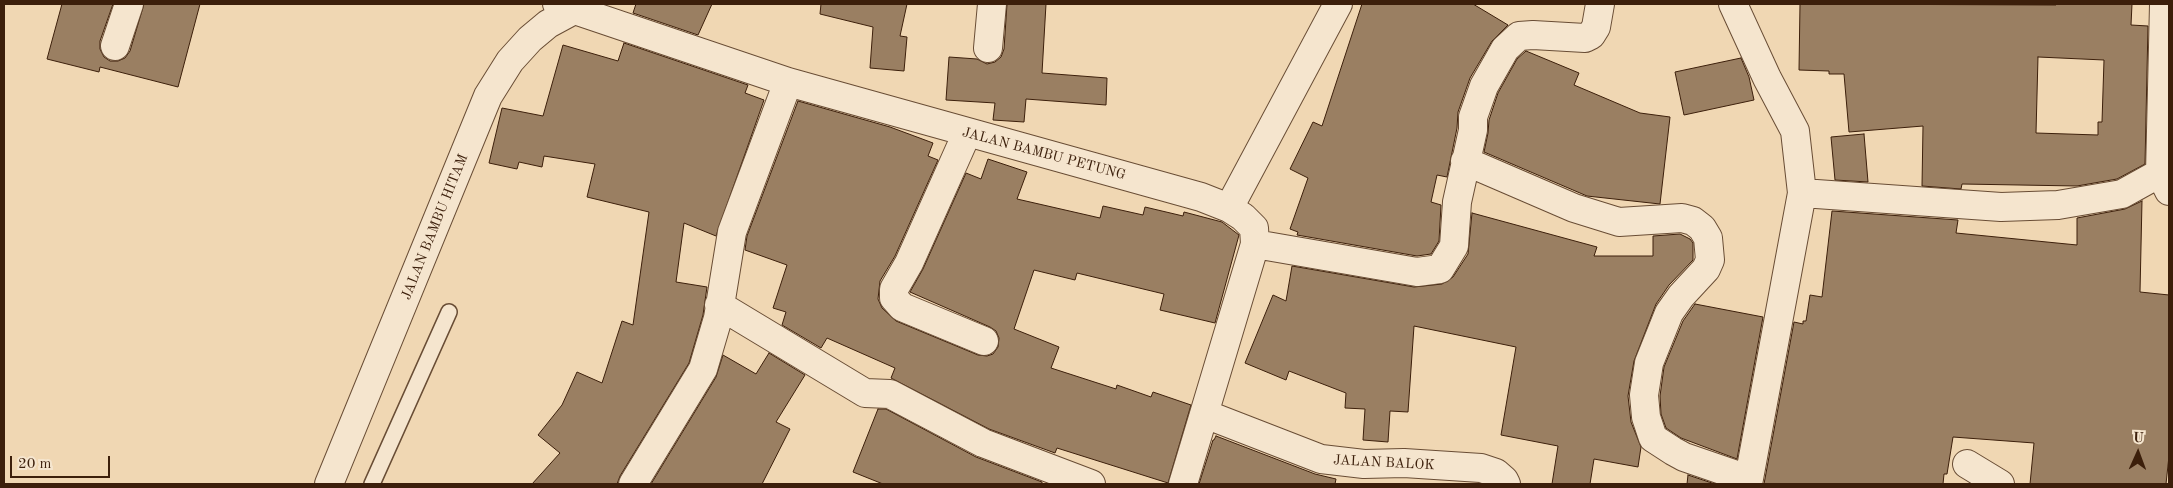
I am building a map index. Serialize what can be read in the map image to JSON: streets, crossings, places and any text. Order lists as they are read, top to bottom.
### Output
{
  "streets": {
    "street": ["JALAN BAMBU PETUNG", "JALAN BAMBU HITAM", "JALAN BALOK"]
  },
  "crossings": [
    ["JALAN BAMBU PETUNG", "JALAN BAMBU HITAM"]
  ],
  "scale_bar": "20 m",
  "north": "top"
}
